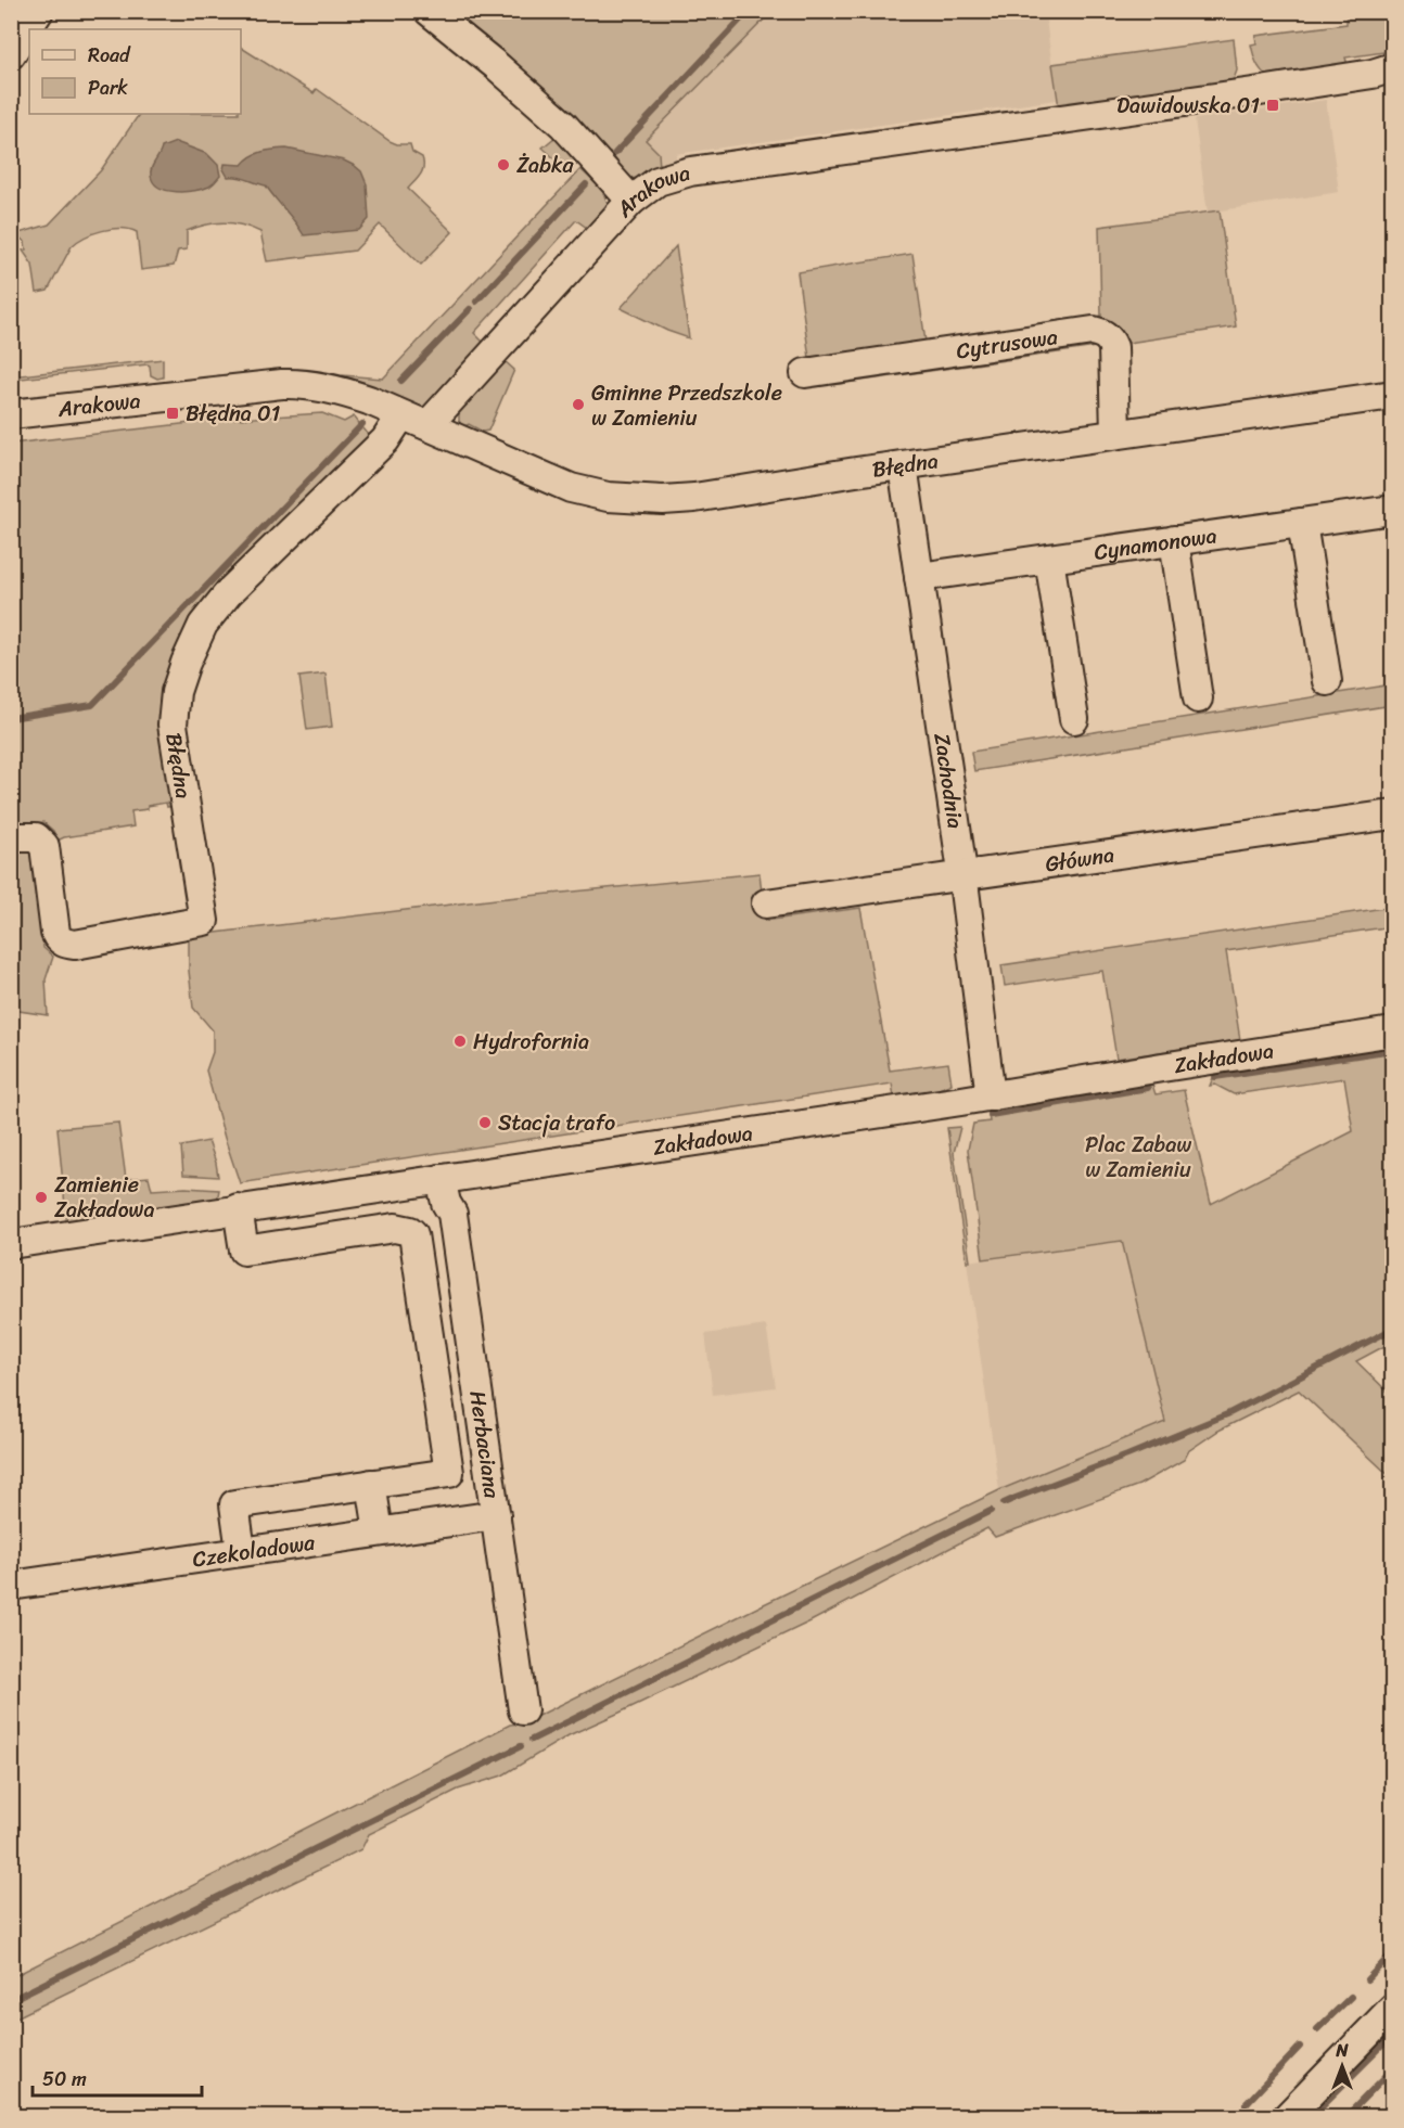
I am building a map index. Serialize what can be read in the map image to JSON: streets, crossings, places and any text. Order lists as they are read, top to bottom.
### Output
{
  "streets": {
    "street": [
      "Arakowa",
      "Cytrusowa",
      "Błędna",
      "Cynamonowa",
      "Zachodnia",
      "Główna",
      "Zakładowa",
      "Herbaciana",
      "Czekoladowa"
    ]
  },
  "crossings": [
    ["Arakowa", "Błędna"],
    ["Cytrusowa", "Błędna"],
    ["Błędna", "Zachodnia"],
    ["Cynamonowa", "Zachodnia"],
    ["Zachodnia", "Główna"],
    ["Zachodnia", "Zakładowa"],
    ["Zakładowa", "Herbaciana"],
    ["Herbaciana", "Czekoladowa"]
  ],
  "parks": ["Plac Zabaw w Zamieniu"],
  "places": {
    "transit": ["Dawidowska 01", "Błędna 01"],
    "other": [
      "Żabka",
      "Gminne Przedszkole w Zamieniu",
      "Hydrofornia",
      "Stacja trafo",
      "Zamienie Zakładowa"
    ]
  },
  "legend": ["Road", "Park"],
  "scale_bar": "50 m",
  "north": "top"
}
